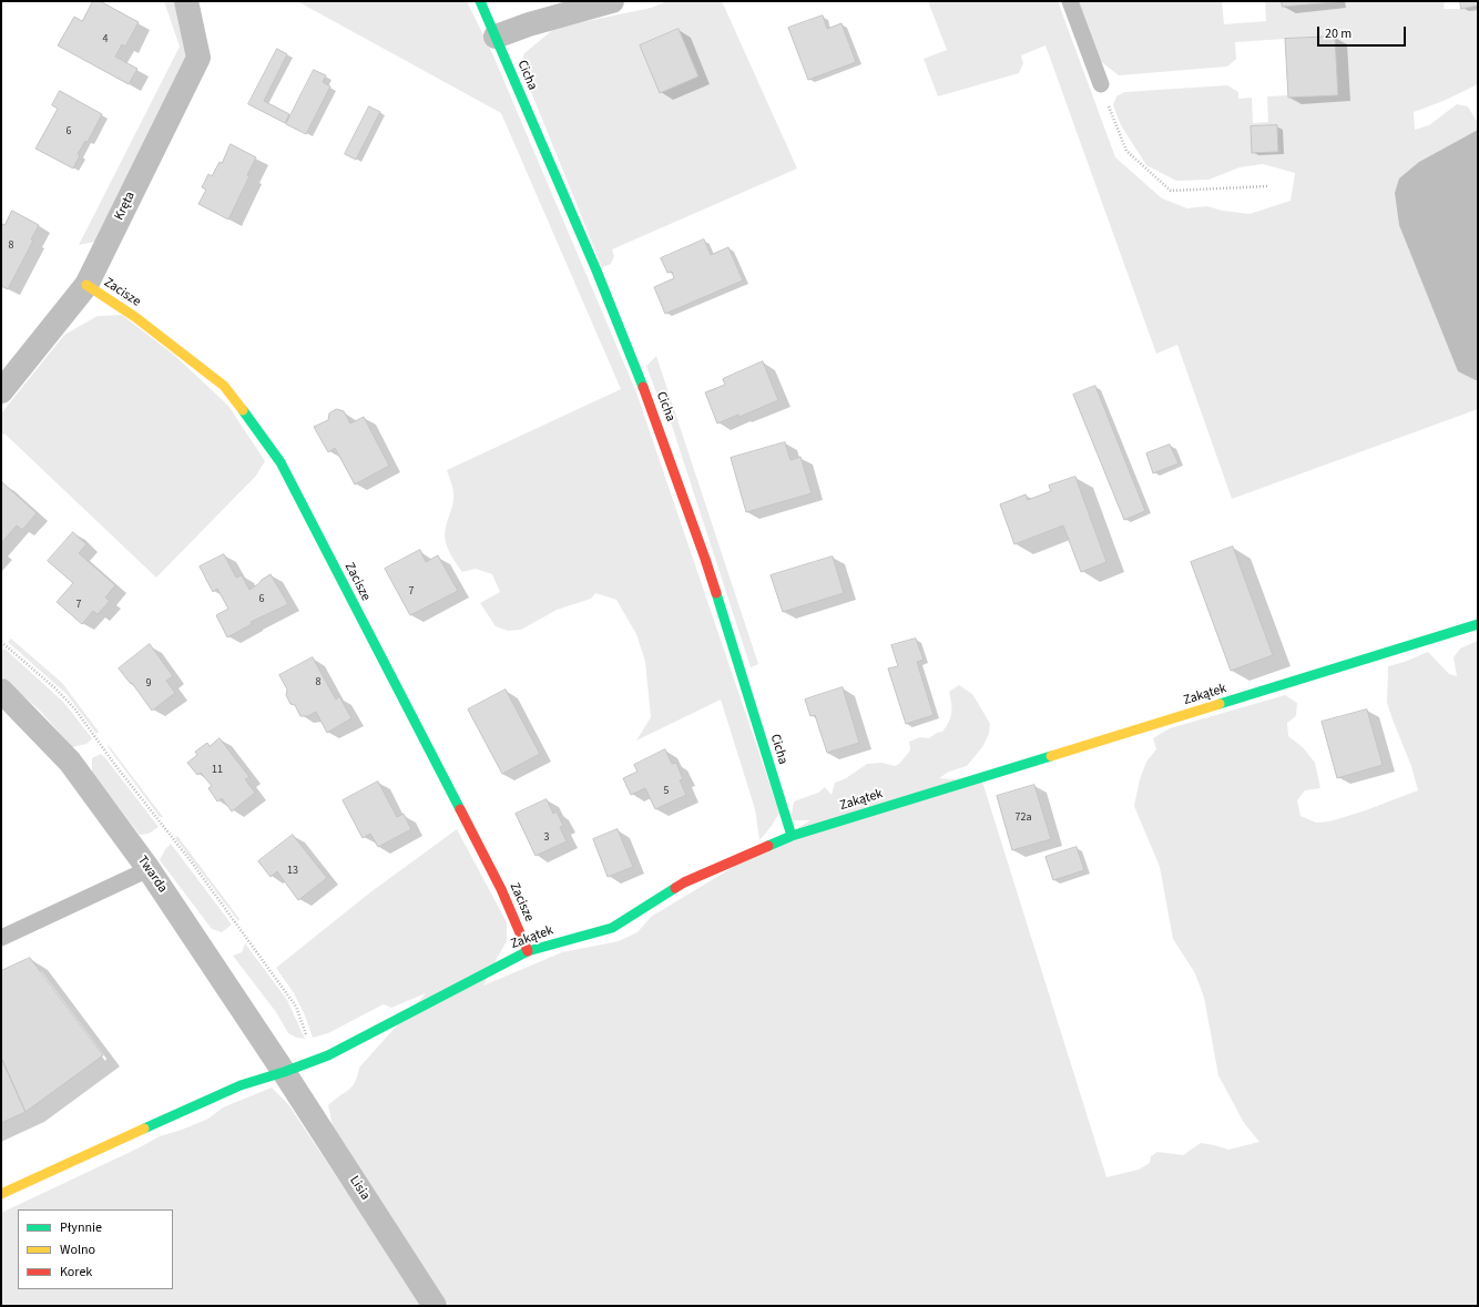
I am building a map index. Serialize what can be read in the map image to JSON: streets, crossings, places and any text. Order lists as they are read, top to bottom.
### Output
{
  "streets": {
    "street": [
      "Cicha",
      "Kręta",
      "Zacisze",
      "Zakątek",
      "Twarda",
      "Lisia"
    ]
  },
  "crossings": [
    ["Cicha", "Zakątek"],
    ["Kręta", "Zacisze"],
    ["Zacisze", "Zakątek"],
    ["Zakątek", "Twarda"],
    ["Zakątek", "Lisia"],
    ["Twarda", "Lisia"]
  ],
  "house_numbers": [
    "4",
    "6",
    "8",
    "7",
    "6",
    "7",
    "8",
    "9",
    "11",
    "5",
    "72a",
    "3",
    "13"
  ],
  "legend": ["Płynnie", "Wolno", "Korek"],
  "scale_bar": "20 m"
}
